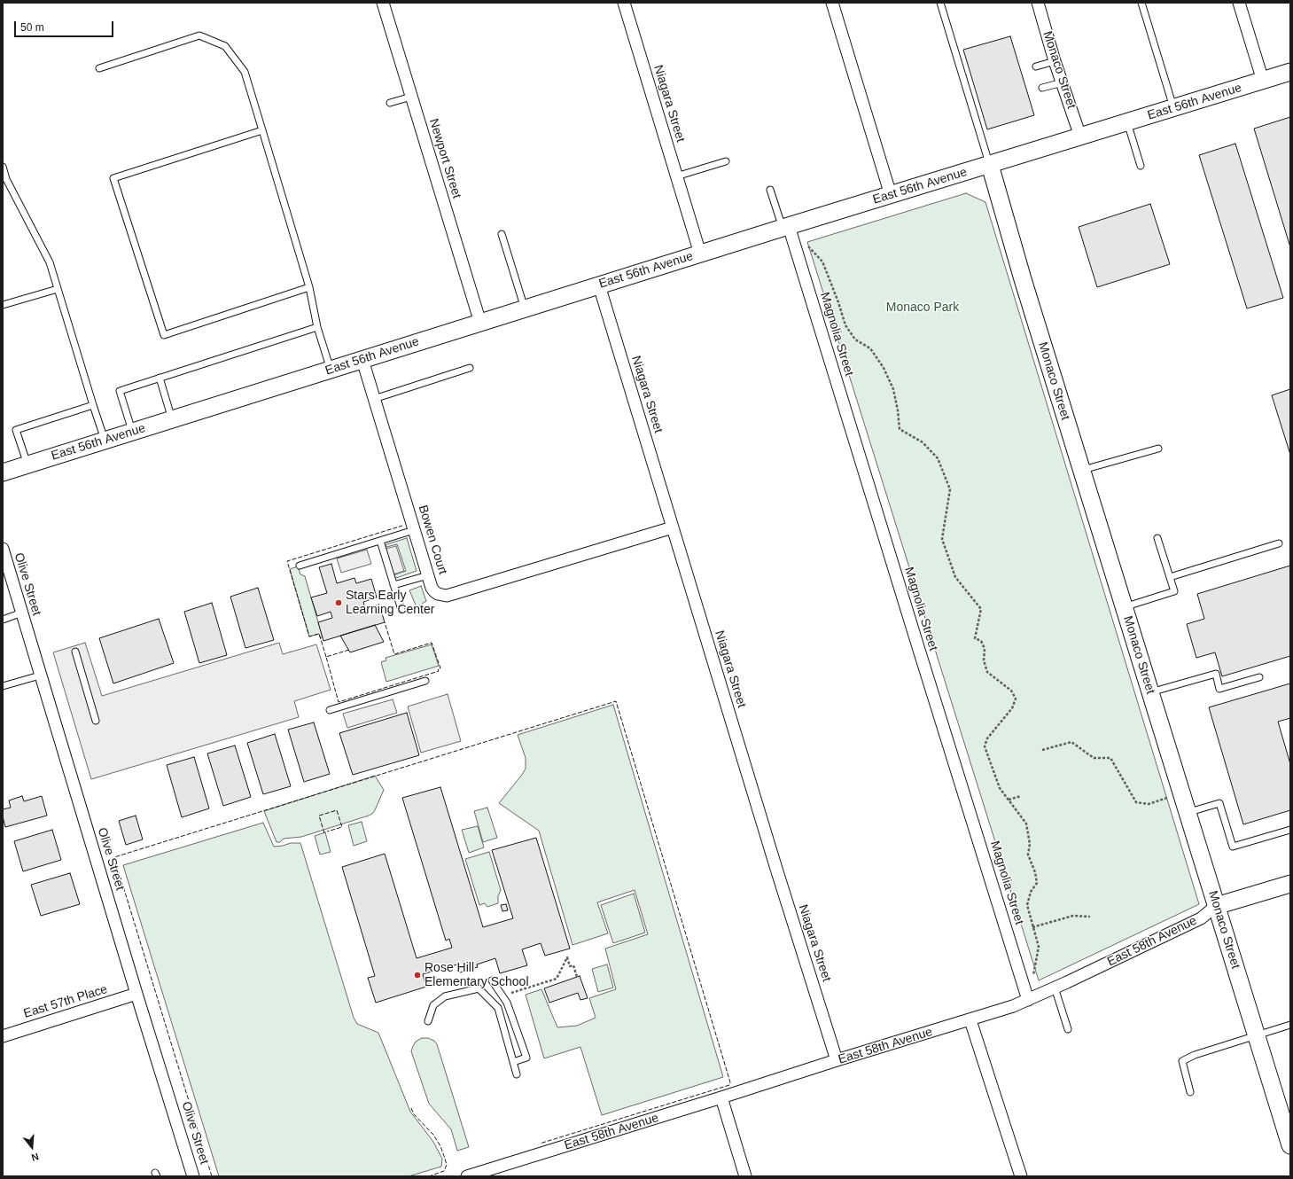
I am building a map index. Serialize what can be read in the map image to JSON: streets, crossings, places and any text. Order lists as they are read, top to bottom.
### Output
{
  "streets": {
    "main road": ["Monaco Street", "East 56th Avenue", "East 58th Avenue"],
    "street": [
      "Niagara Street",
      "Newport Street",
      "Magnolia Street",
      "Bowen Court",
      "Olive Street",
      "East 57th Place"
    ]
  },
  "crossings": [
    ["Monaco Street", "East 56th Avenue"],
    ["Monaco Street", "East 58th Avenue"],
    ["East 56th Avenue", "Niagara Street"],
    ["East 56th Avenue", "Newport Street"],
    ["East 56th Avenue", "Magnolia Street"],
    ["East 56th Avenue", "Bowen Court"],
    ["Niagara Street", "Bowen Court"],
    ["Niagara Street", "East 58th Avenue"],
    ["Magnolia Street", "East 58th Avenue"],
    ["Olive Street", "East 57th Place"]
  ],
  "parks": ["Monaco Park"],
  "places": ["Stars Early Learning Center", "Rose Hill Elementary School"],
  "scale_bar": "50 m",
  "north": "bottom"
}
